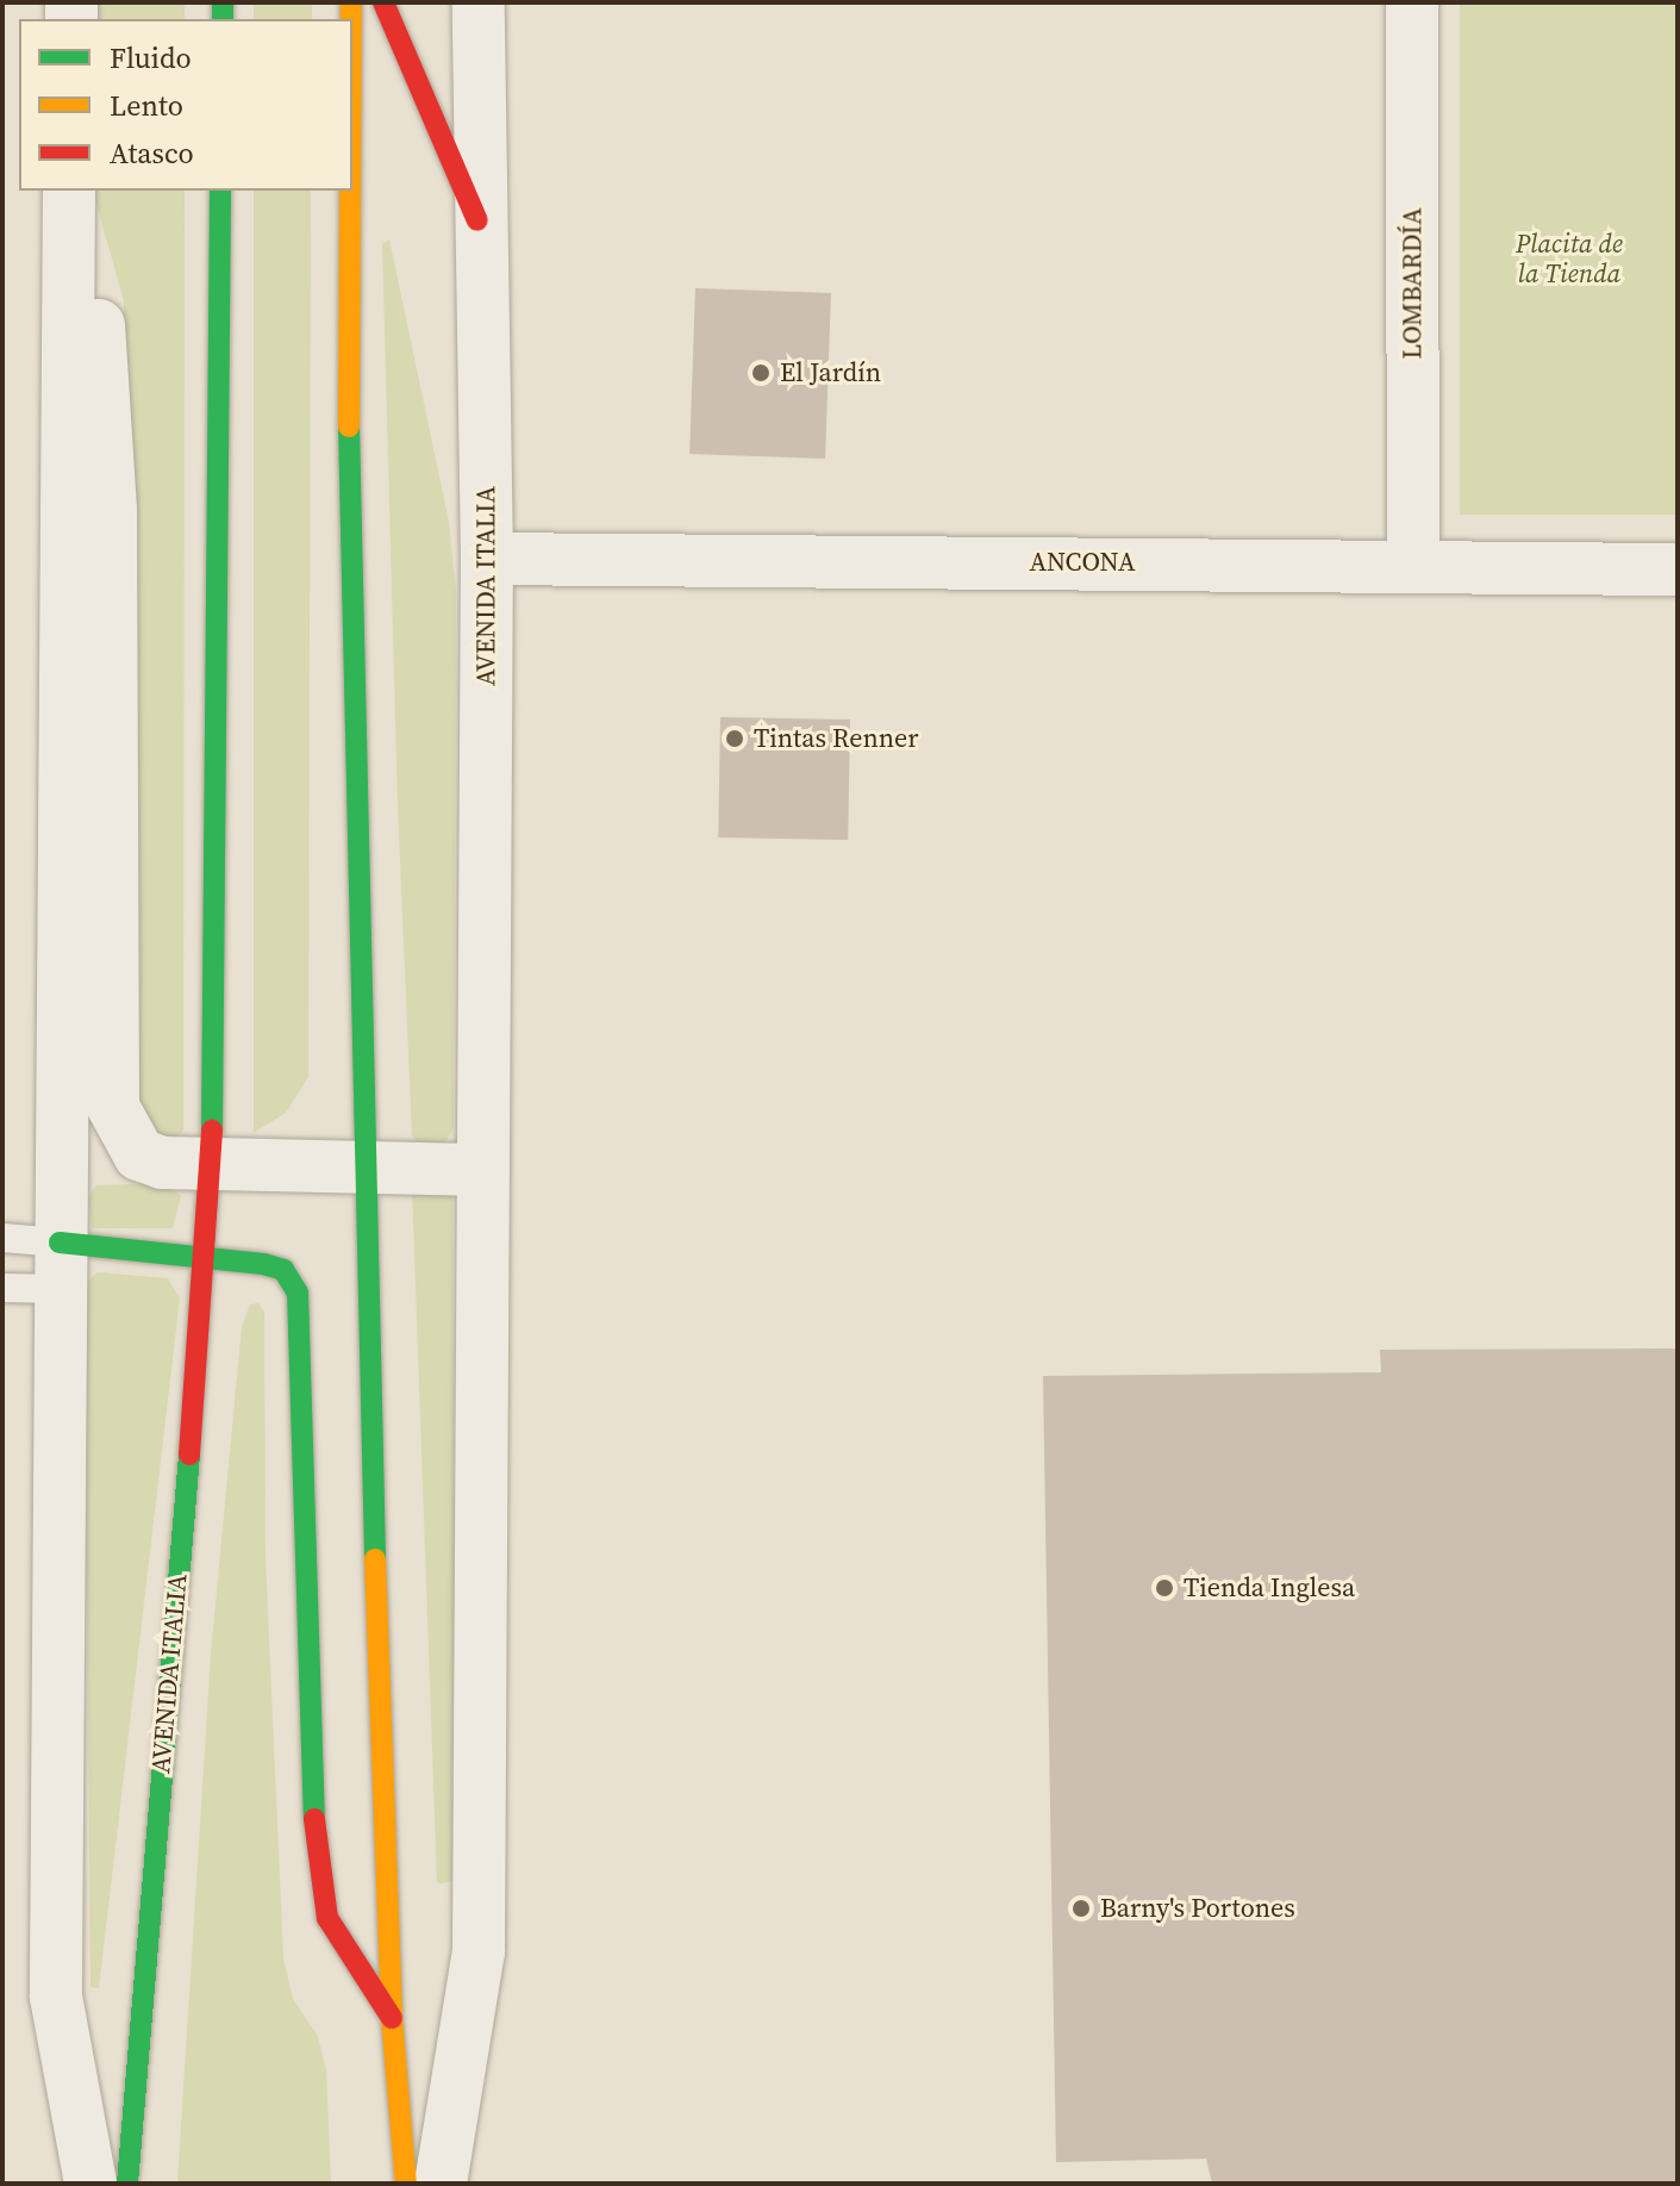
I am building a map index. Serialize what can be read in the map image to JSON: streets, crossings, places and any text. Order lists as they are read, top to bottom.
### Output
{
  "streets": {
    "main road": ["AVENIDA ITALIA"],
    "street": ["LOMBARDÍA", "ANCONA"]
  },
  "crossings": [
    ["LOMBARDÍA", "ANCONA"],
    ["ANCONA", "AVENIDA ITALIA"]
  ],
  "parks": ["Placita de la Tienda"],
  "places": [
    "El Jardín",
    "Tintas Renner",
    "Tienda Inglesa",
    "Barny's Portones"
  ],
  "legend": ["Fluido", "Lento", "Atasco"]
}
